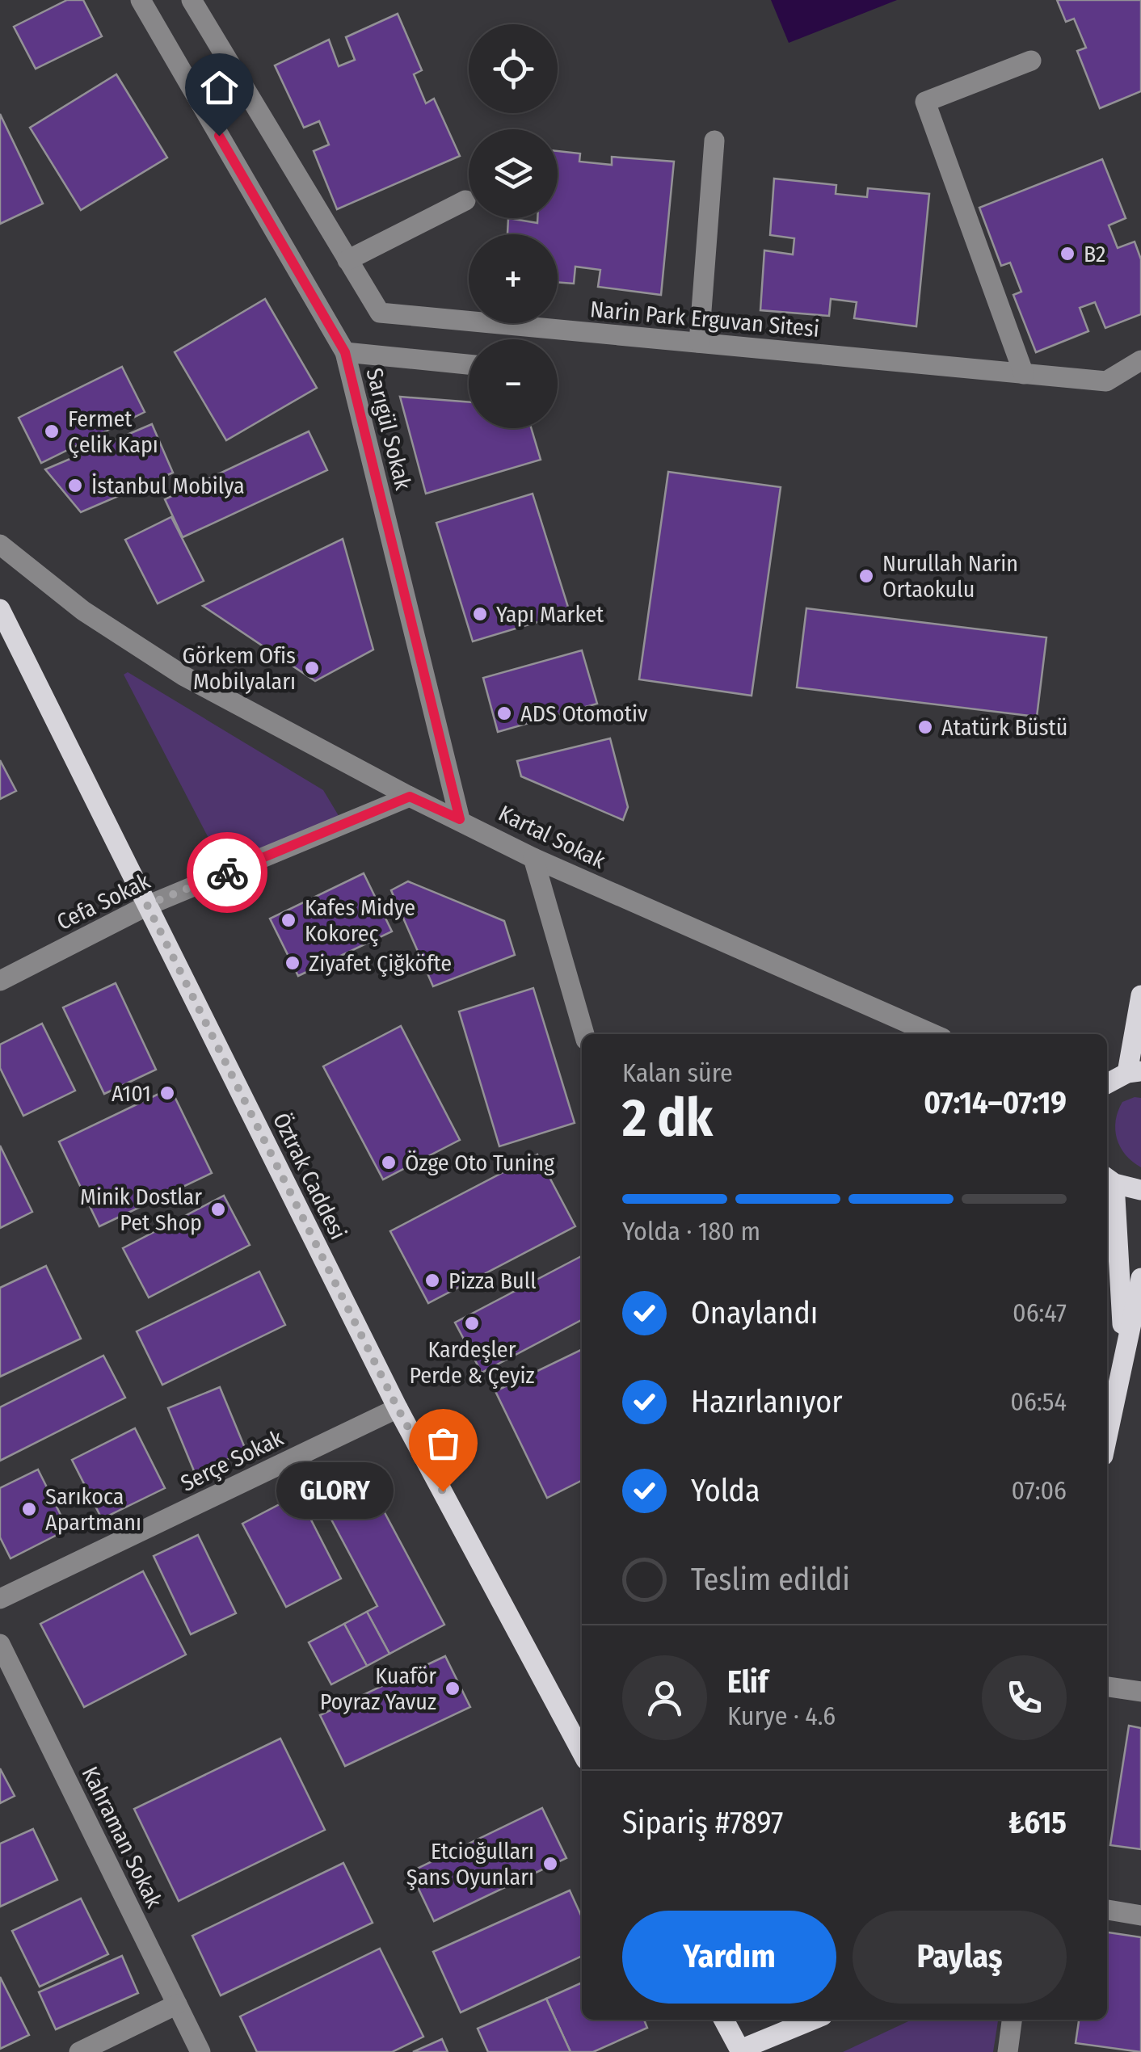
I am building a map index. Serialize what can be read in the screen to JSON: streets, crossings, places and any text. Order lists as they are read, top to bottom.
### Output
{
  "streets": {
    "main road": ["Öztrak Caddesi"],
    "street": [
      "Narin Park Erguvan Sitesi",
      "Sarıgül Sokak",
      "Kartal Sokak",
      "Cefa Sokak",
      "Serçe Sokak",
      "Kahraman Sokak"
    ]
  },
  "crossings": [
    ["Sarıgül Sokak", "Kartal Sokak"],
    ["Kartal Sokak", "Cefa Sokak"],
    ["Cefa Sokak", "Öztrak Caddesi"],
    ["Öztrak Caddesi", "Serçe Sokak"]
  ],
  "places": [
    "B2",
    "Fermet Çelik Kapı",
    "İstanbul Mobilya",
    "Nurullah Narin Ortaokulu",
    "Yapı Market",
    "Görkem Ofis Mobilyaları",
    "ADS Otomotiv",
    "Atatürk Büstü",
    "Kafes Midye Kokoreç",
    "Ziyafet Çiğköfte",
    "A101",
    "Özge Oto Tuning",
    "Minik Dostlar Pet Shop",
    "Pizza Bull",
    "Kardeşler Perde & Çeyiz",
    "GLORY",
    "Sarıkoca Apartmanı",
    "Kuaför Poyraz Yavuz",
    "Etcioğulları Şans Oyunları"
  ],
  "page": {
    "map_buttons": ["+", "−"],
    "heading": ["2 dk", "Kalan süre", "07:14–07:19"],
    "panel": [
      "Elif",
      "Kurye · 4.6",
      "Sipariş #7897",
      "₺615"
    ],
    "bar": "Yolda · 180 m",
    "list": [
      ["Onaylandı", "06:47"],
      ["Hazırlanıyor", "06:54"],
      ["Yolda", "07:06"],
      "Teslim edildi"
    ],
    "bubble": "GLORY",
    "buttons": ["Yardım", "Paylaş"]
  }
}
